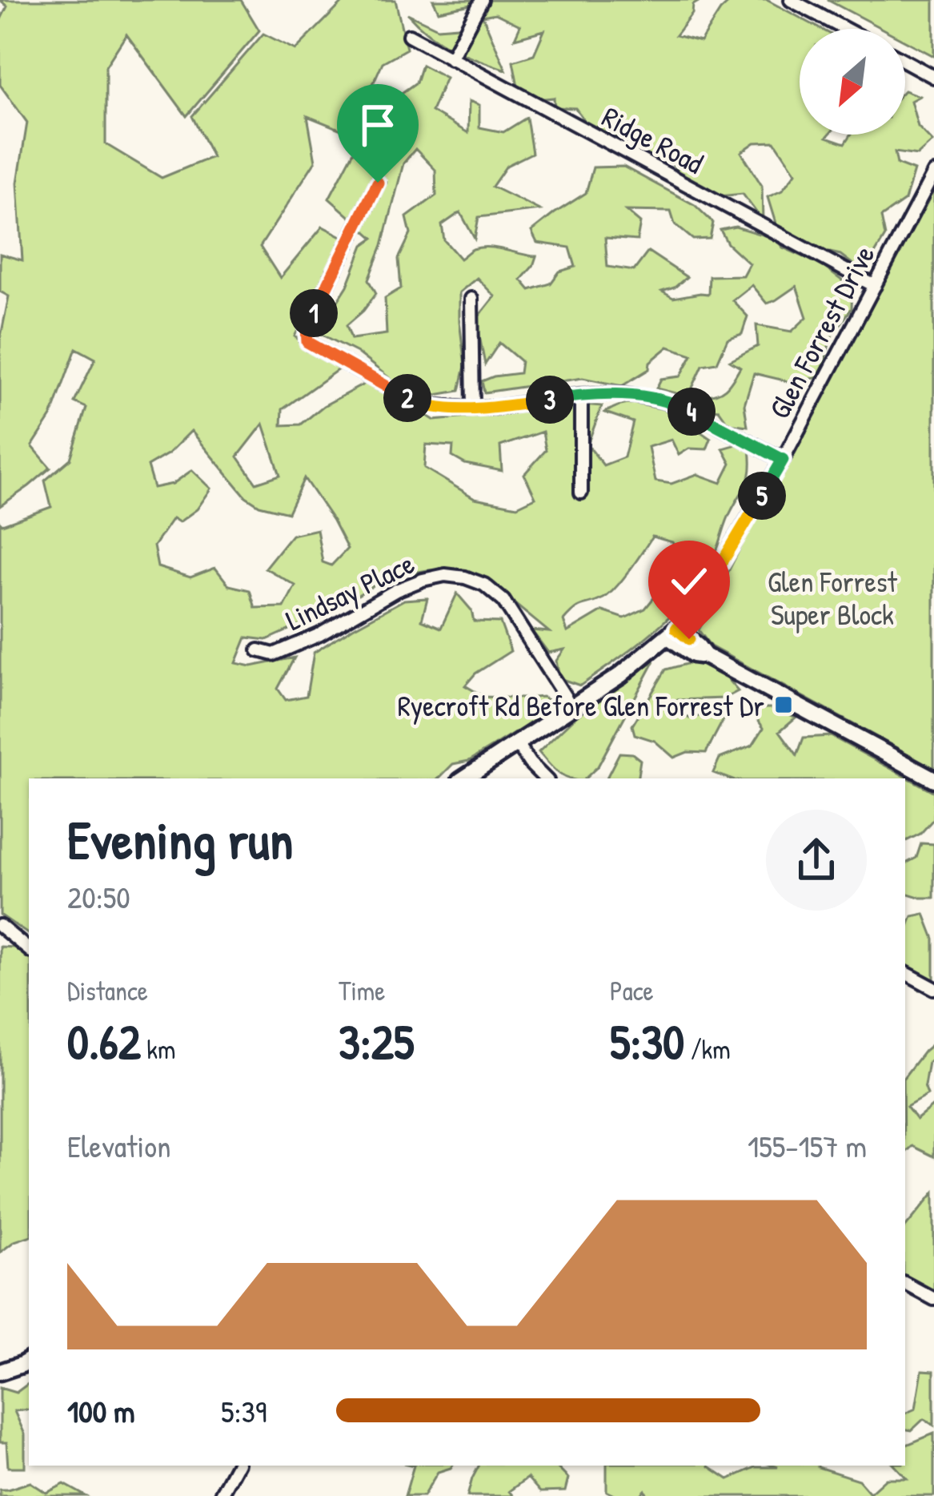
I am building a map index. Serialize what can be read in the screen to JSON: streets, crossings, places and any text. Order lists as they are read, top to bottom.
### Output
{
  "streets": {
    "street": ["Ridge Road", "Glen Forrest Drive", "Lindsay Place"]
  },
  "crossings": [
    ["Ridge Road", "Glen Forrest Drive"],
    ["Glen Forrest Drive", "Lindsay Place"]
  ],
  "parks": ["Glen Forrest Super Block"],
  "places": {
    "transit": ["Ryecroft Rd Before Glen Forrest Dr"]
  },
  "north": "bottom left",
  "page": {
    "pins": [
      "1",
      "2",
      "3",
      "4",
      "5"
    ],
    "heading": ["Evening run", "20:50"],
    "stats": [
      ["Distance", "0.62 km"],
      ["Time", "3:25"],
      ["Pace", "5:30 /km"]
    ],
    "chart": ["Elevation", "155–157 m"],
    "list": [
      {
        "name": "100 m",
        "note": "5:39"
      }
    ]
  }
}
